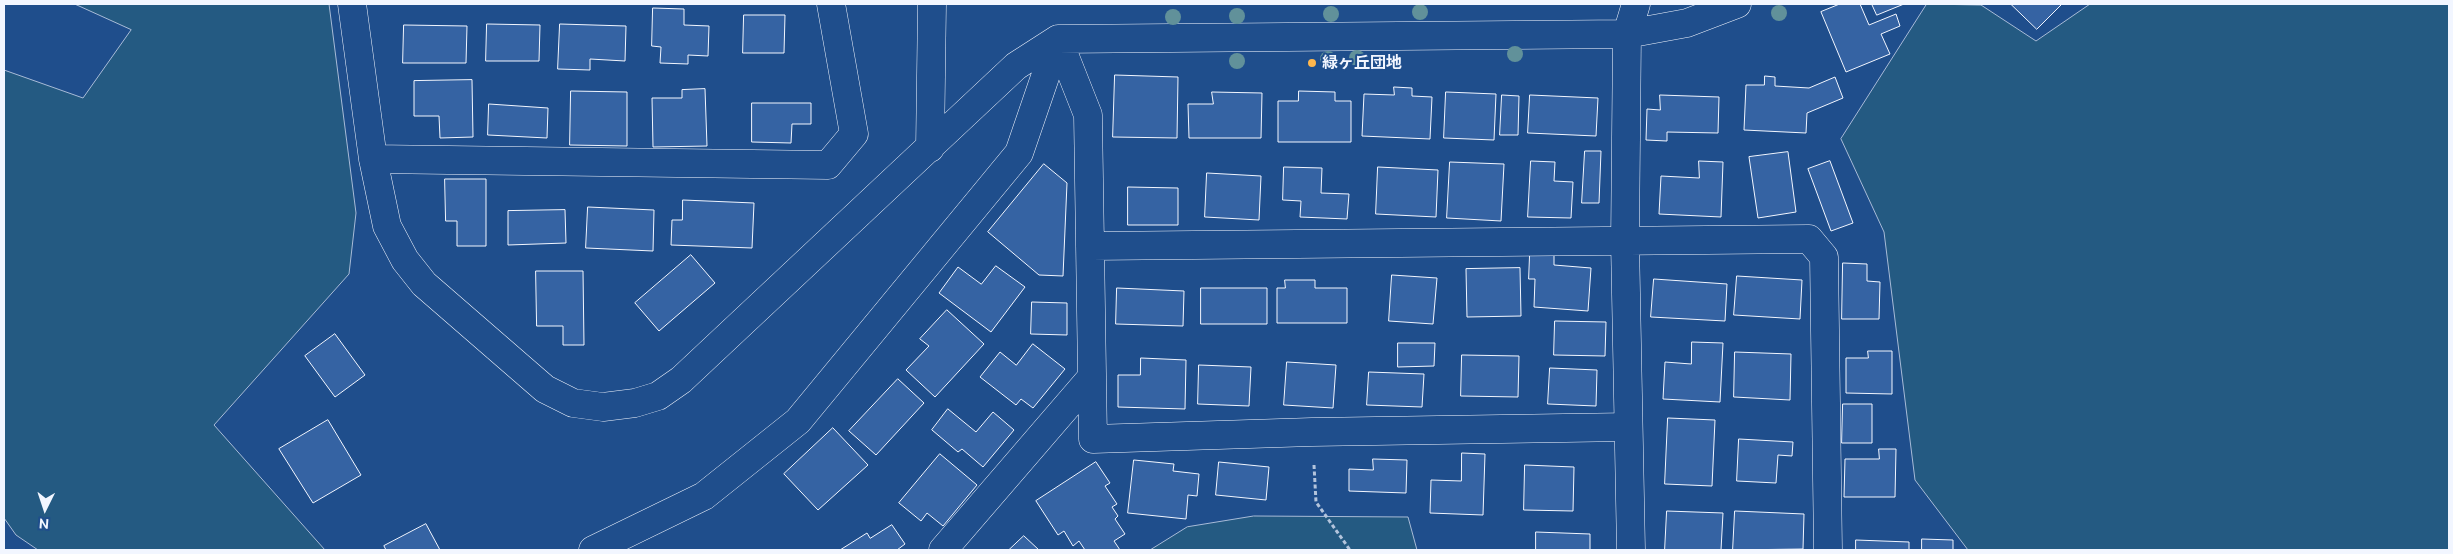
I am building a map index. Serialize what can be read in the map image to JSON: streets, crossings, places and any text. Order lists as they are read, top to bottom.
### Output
{
  "places": ["緑ヶ丘団地"],
  "north": "bottom"
}
